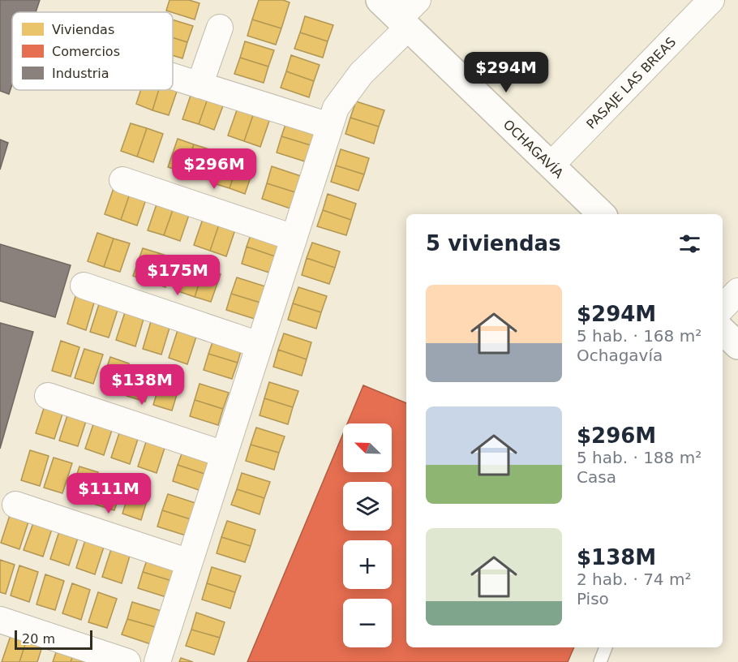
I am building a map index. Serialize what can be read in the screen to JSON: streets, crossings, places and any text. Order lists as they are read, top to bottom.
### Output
{
  "streets": {
    "main road": ["OCHAGAVÍA"],
    "street": ["PASAJE LAS BREAS"]
  },
  "crossings": [
    ["PASAJE LAS BREAS", "OCHAGAVÍA"]
  ],
  "legend": ["Viviendas", "Comercios", "Industria"],
  "scale_bar": "20 m",
  "north": "top left",
  "page": {
    "price": [
      "$294M",
      "$296M",
      "$175M",
      "$138M",
      "$111M"
    ],
    "heading": "5 viviendas",
    "list": [
      {
        "name": "$294M",
        "note": "5 hab. · 168 m² · Ochagavía"
      },
      {
        "name": "$296M",
        "note": "5 hab. · 188 m² · Casa"
      },
      {
        "name": "$138M",
        "note": "2 hab. · 74 m² · Piso"
      }
    ],
    "map_buttons": ["+", "−"],
    "scale": "20 m"
  }
}
